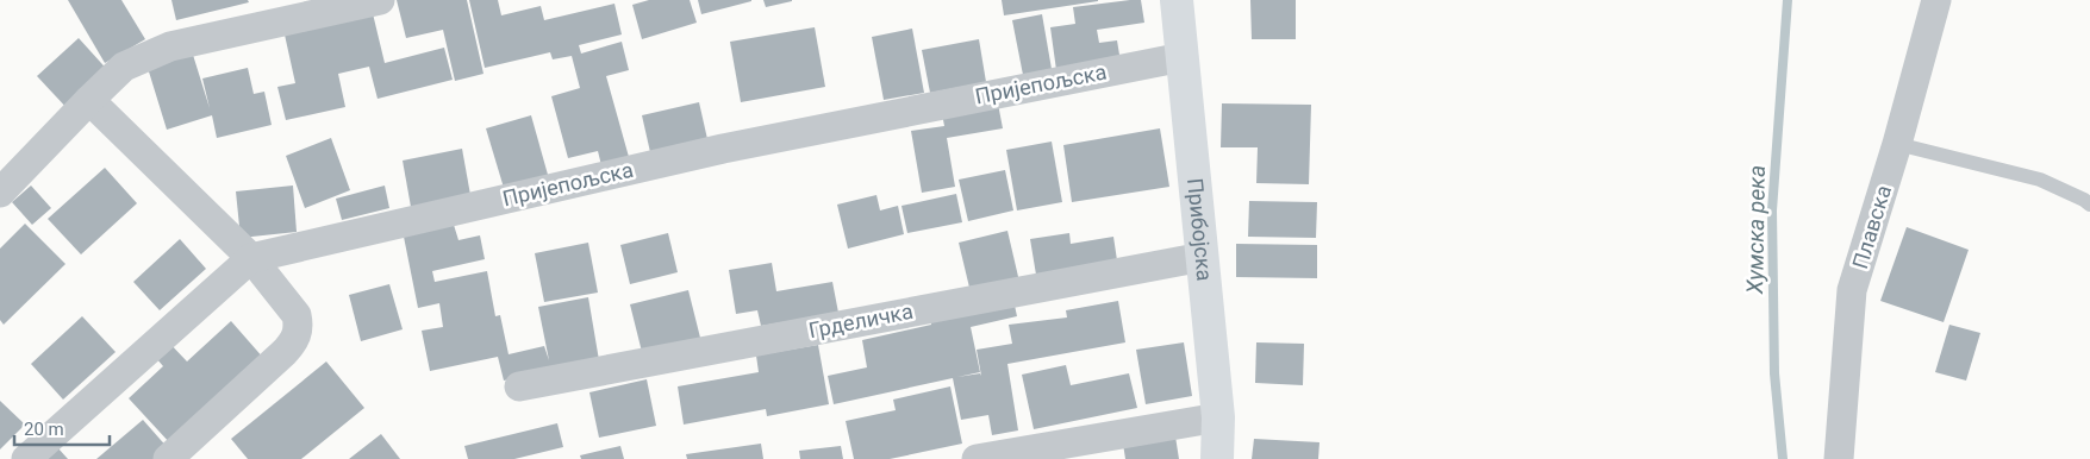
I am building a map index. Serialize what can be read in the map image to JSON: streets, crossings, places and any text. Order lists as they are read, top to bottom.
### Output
{
  "streets": {
    "street": [
      "Пријепољска",
      "Плавска",
      "Прибојска",
      "Грделичка"
    ]
  },
  "crossings": [
    ["Пријепољска", "Прибојска"],
    ["Прибојска", "Грделичка"]
  ],
  "water": ["Хумска река"],
  "scale_bar": "20 m"
}
